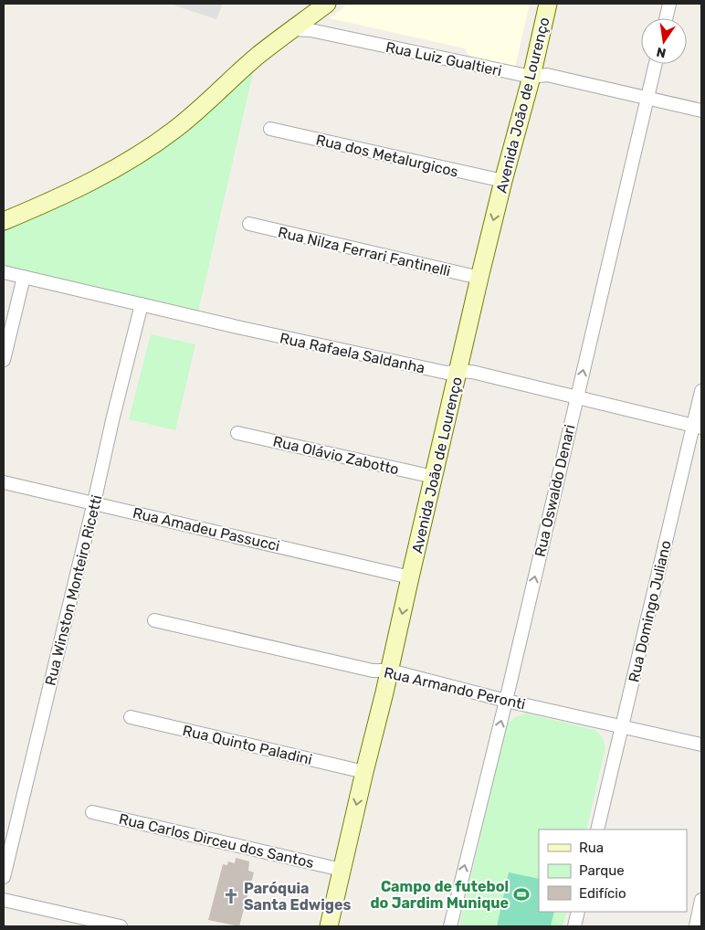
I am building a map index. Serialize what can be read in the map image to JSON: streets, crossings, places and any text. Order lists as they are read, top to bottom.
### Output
{
  "streets": {
    "street": [
      "Rua Luiz Gualtieri",
      "Avenida João de Lourenço",
      "Rua dos Metalurgicos",
      "Rua Nilza Ferrari Fantinelli",
      "Rua Rafaela Saldanha",
      "Rua Olávio Zabotto",
      "Rua Oswaldo Denari",
      "Rua Amadeu Passucci",
      "Rua Winston Monteiro Ricetti",
      "Rua Domingo Juliano",
      "Rua Armando Peronti",
      "Rua Quinto Paladini",
      "Rua Carlos Dirceu dos Santos"
    ]
  },
  "crossings": [
    ["Rua Luiz Gualtieri", "Avenida João de Lourenço"],
    ["Rua Luiz Gualtieri", "Rua Oswaldo Denari"],
    ["Avenida João de Lourenço", "Rua dos Metalurgicos"],
    ["Avenida João de Lourenço", "Rua Nilza Ferrari Fantinelli"],
    ["Avenida João de Lourenço", "Rua Rafaela Saldanha"],
    ["Avenida João de Lourenço", "Rua Olávio Zabotto"],
    ["Avenida João de Lourenço", "Rua Amadeu Passucci"],
    ["Avenida João de Lourenço", "Rua Armando Peronti"],
    ["Avenida João de Lourenço", "Rua Quinto Paladini"],
    ["Avenida João de Lourenço", "Rua Carlos Dirceu dos Santos"],
    ["Rua Rafaela Saldanha", "Rua Oswaldo Denari"],
    ["Rua Rafaela Saldanha", "Rua Winston Monteiro Ricetti"],
    ["Rua Rafaela Saldanha", "Rua Domingo Juliano"],
    ["Rua Oswaldo Denari", "Rua Armando Peronti"],
    ["Rua Amadeu Passucci", "Rua Winston Monteiro Ricetti"],
    ["Rua Domingo Juliano", "Rua Armando Peronti"]
  ],
  "one_way": ["Rua Oswaldo Denari"],
  "places": {
    "sports": ["Campo de futebol do Jardim Munique"],
    "church": ["Paróquia Santa Edwiges"]
  },
  "legend": ["Rua", "Parque", "Edifício"],
  "north": "bottom"
}
